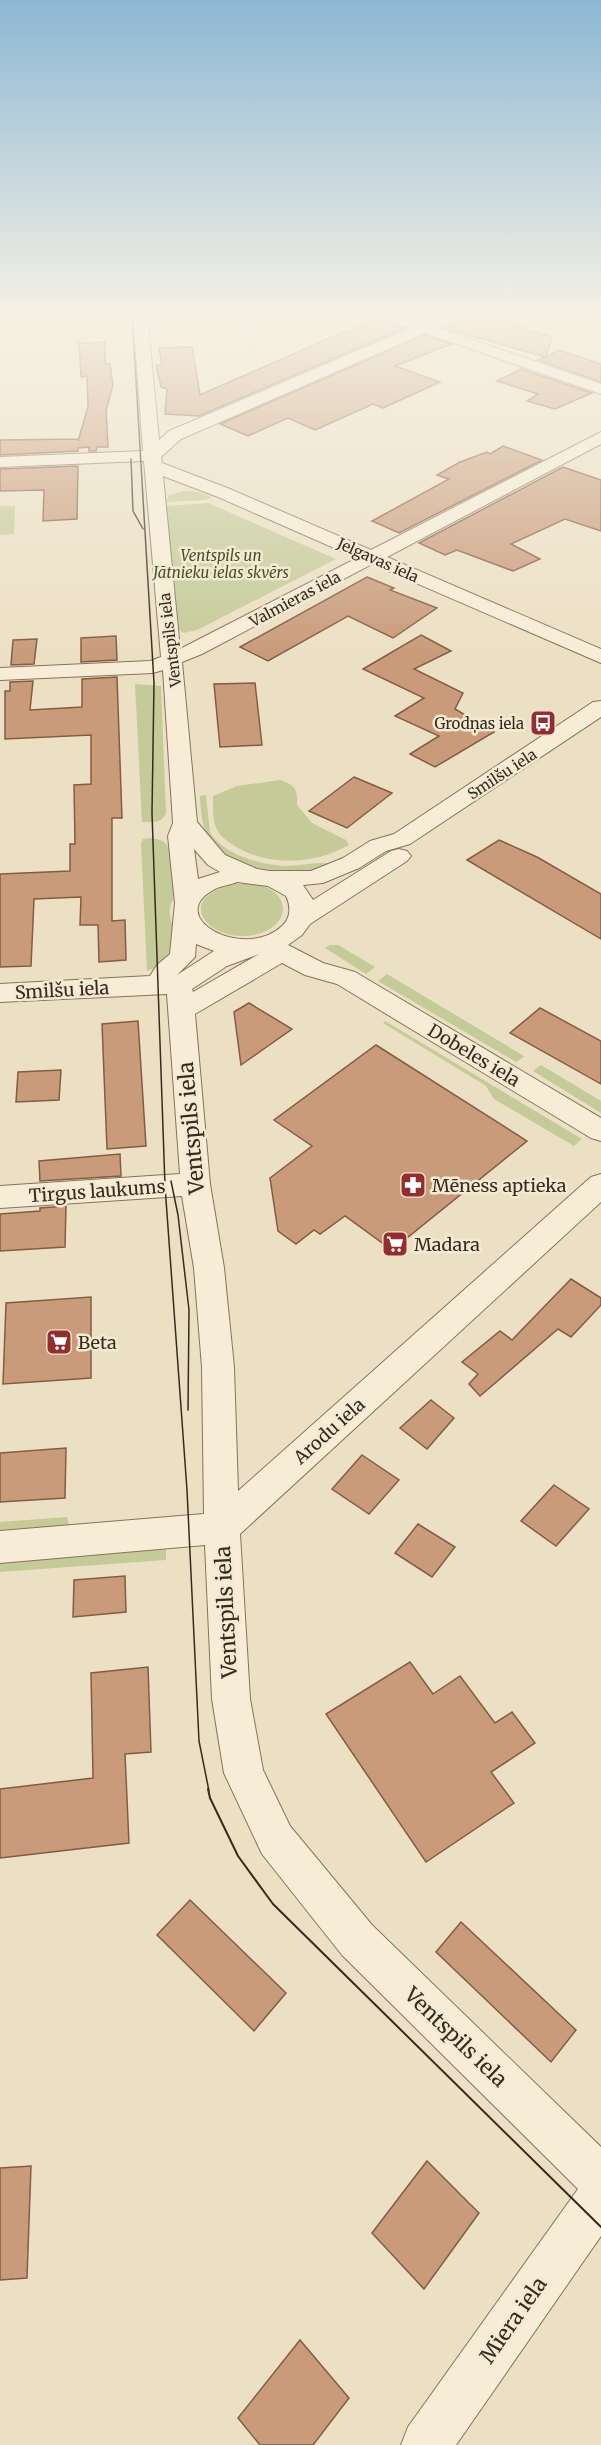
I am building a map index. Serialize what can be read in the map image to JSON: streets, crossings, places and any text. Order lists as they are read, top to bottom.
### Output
{
  "streets": {
    "street": [
      "Jelgavas iela",
      "Valmieras iela",
      "Ventspils iela",
      "Smilšu iela",
      "Dobeles iela",
      "Tirgus laukums",
      "Arodu iela",
      "Miera iela"
    ]
  },
  "crossings": [
    ["Jelgavas iela", "Valmieras iela"],
    ["Jelgavas iela", "Ventspils iela"],
    ["Valmieras iela", "Ventspils iela"],
    ["Ventspils iela", "Smilšu iela"],
    ["Ventspils iela", "Tirgus laukums"],
    ["Ventspils iela", "Arodu iela"]
  ],
  "parks": ["Ventspils un Jātnieku ielas skvērs"],
  "places": {
    "bus stop": ["Grodņas iela"],
    "pharmacy": ["Mēness aptieka"],
    "supermarket": ["Madara", "Beta"]
  }
}
